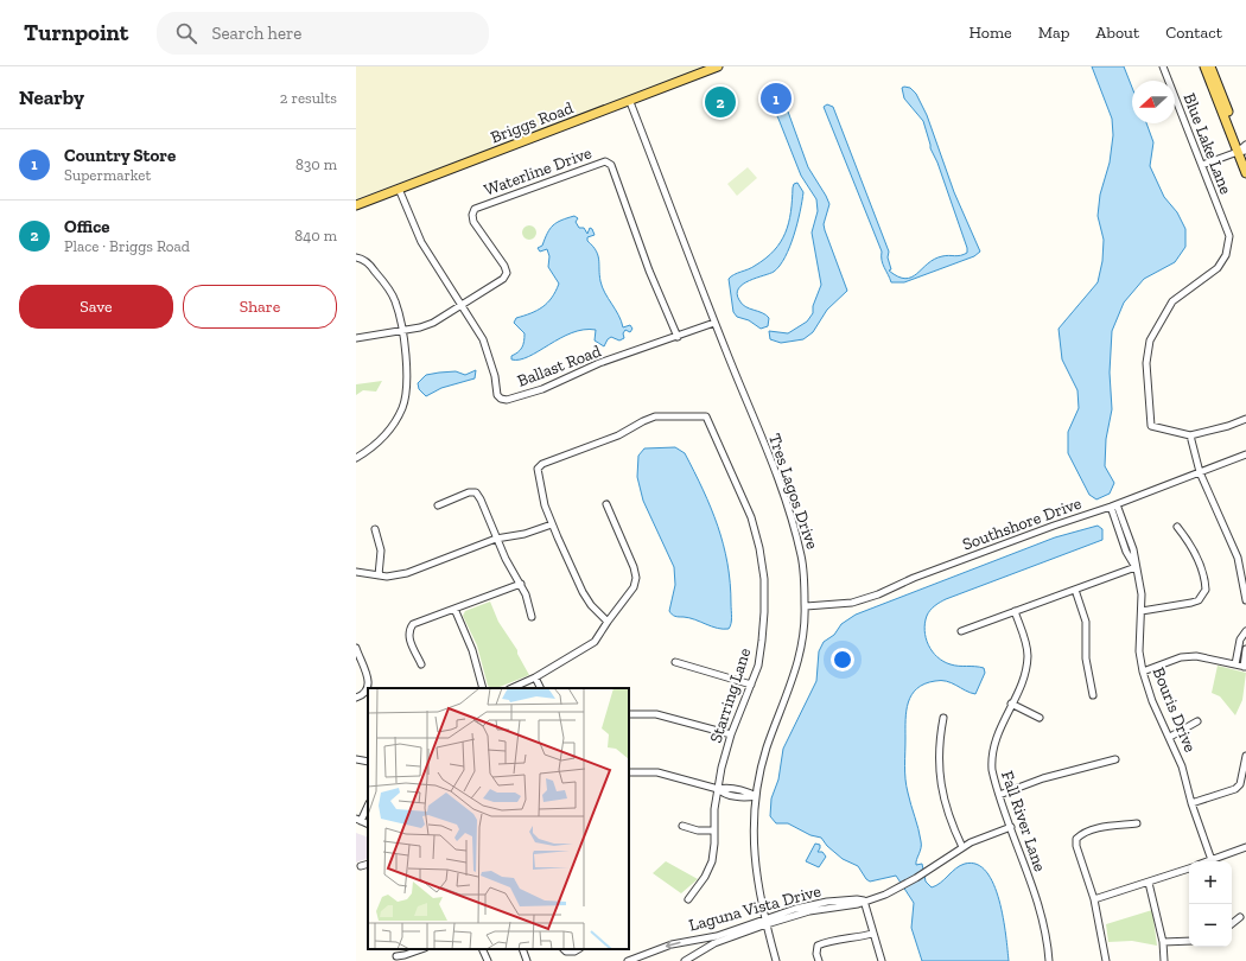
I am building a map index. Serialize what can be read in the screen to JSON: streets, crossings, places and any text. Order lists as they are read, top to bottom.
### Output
{
  "streets": {
    "main road": ["Briggs Road"],
    "street": [
      "Blue Lake Lane",
      "Waterline Drive",
      "Ballast Road",
      "Tres Lagos Drive",
      "Southshore Drive",
      "Starring Lane",
      "Bouris Drive",
      "Fall River Lane",
      "Laguna Vista Drive"
    ]
  },
  "crossings": [
    ["Briggs Road", "Ballast Road"],
    ["Briggs Road", "Tres Lagos Drive"],
    ["Waterline Drive", "Ballast Road"],
    ["Ballast Road", "Tres Lagos Drive"],
    ["Tres Lagos Drive", "Southshore Drive"],
    ["Tres Lagos Drive", "Laguna Vista Drive"],
    ["Southshore Drive", "Bouris Drive"],
    ["Fall River Lane", "Laguna Vista Drive"]
  ],
  "north": "left",
  "page": {
    "header": "Turnpoint",
    "search": "Search here",
    "nav": [
      "Home",
      "Map",
      "About",
      "Contact"
    ],
    "heading": ["Nearby", "2 results"],
    "pins": ["1", "2"],
    "list": [
      {
        "mark": "1",
        "name": "Country Store",
        "note": "Supermarket",
        "value": "830 m"
      },
      {
        "mark": "2",
        "name": "Office",
        "note": "Place · Briggs Road",
        "value": "840 m"
      }
    ],
    "buttons": ["Save", "Share"],
    "map_buttons": ["+", "−"]
  }
}
